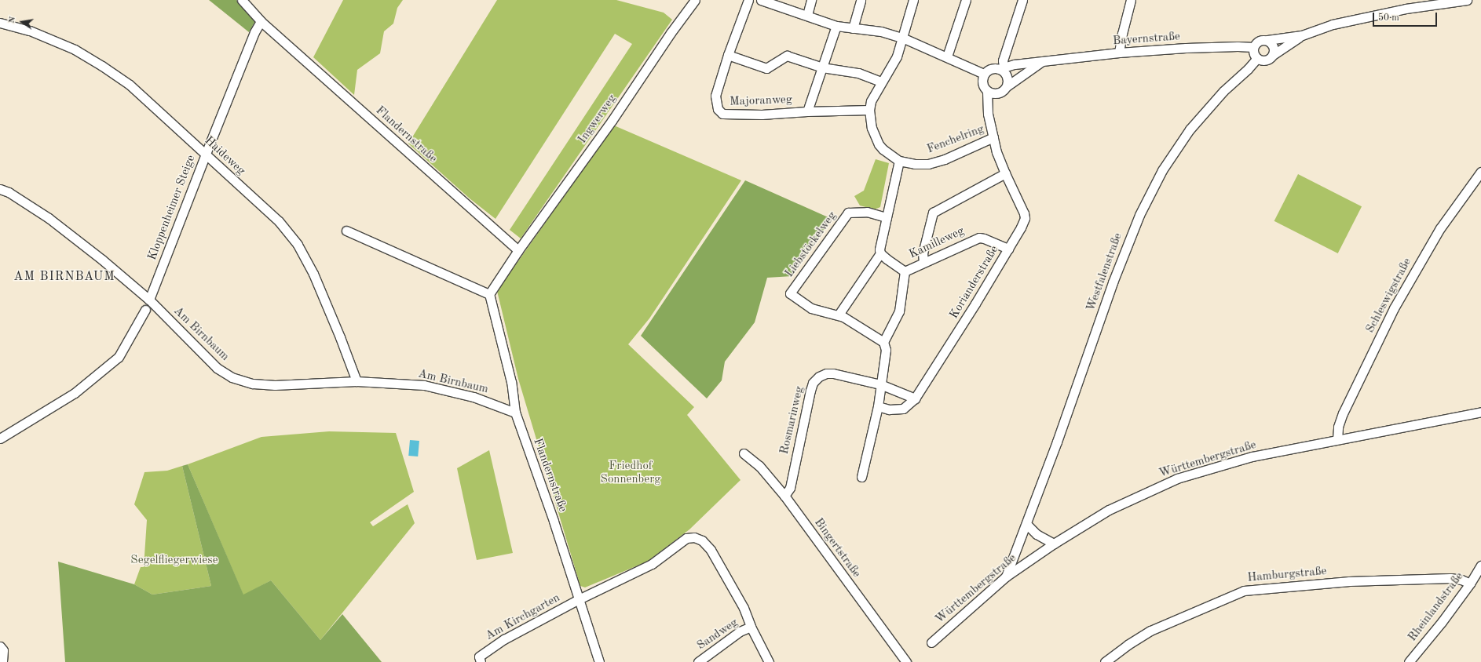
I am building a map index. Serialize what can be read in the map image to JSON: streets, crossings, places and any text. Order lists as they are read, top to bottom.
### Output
{
  "streets": {
    "street": [
      "Bayernstraße",
      "Majoranweg",
      "Ingwerweg",
      "Flandernstraße",
      "Fenchelring",
      "Haideweg",
      "Kloppenheimer Steige",
      "Kamilleweg",
      "Liebstöckelweg",
      "Westfalenstraße",
      "Korianderstraße",
      "Schleswigstraße",
      "Am Birnbaum",
      "Rosmarinweg",
      "Württembergstraße",
      "Bingertstraße",
      "Hamburgstraße",
      "Rheinlandstraße",
      "Am Kirchgarten",
      "Sandweg"
    ]
  },
  "crossings": [
    ["Bayernstraße", "Westfalenstraße"],
    ["Bayernstraße", "Korianderstraße"],
    ["Ingwerweg", "Flandernstraße"],
    ["Flandernstraße", "Kloppenheimer Steige"],
    ["Flandernstraße", "Am Birnbaum"],
    ["Flandernstraße", "Am Kirchgarten"],
    ["Fenchelring", "Korianderstraße"],
    ["Haideweg", "Kloppenheimer Steige"],
    ["Haideweg", "Am Birnbaum"],
    ["Kloppenheimer Steige", "Am Birnbaum"],
    ["Kamilleweg", "Korianderstraße"],
    ["Westfalenstraße", "Württembergstraße"],
    ["Schleswigstraße", "Württembergstraße"],
    ["Rosmarinweg", "Bingertstraße"],
    ["Hamburgstraße", "Rheinlandstraße"],
    ["Am Kirchgarten", "Sandweg"]
  ],
  "districts": ["AM BIRNBAUM"],
  "parks": ["Friedhof Sonnenberg", "Segelfliegerwiese"],
  "scale_bar": "50 m",
  "north": "left"
}
